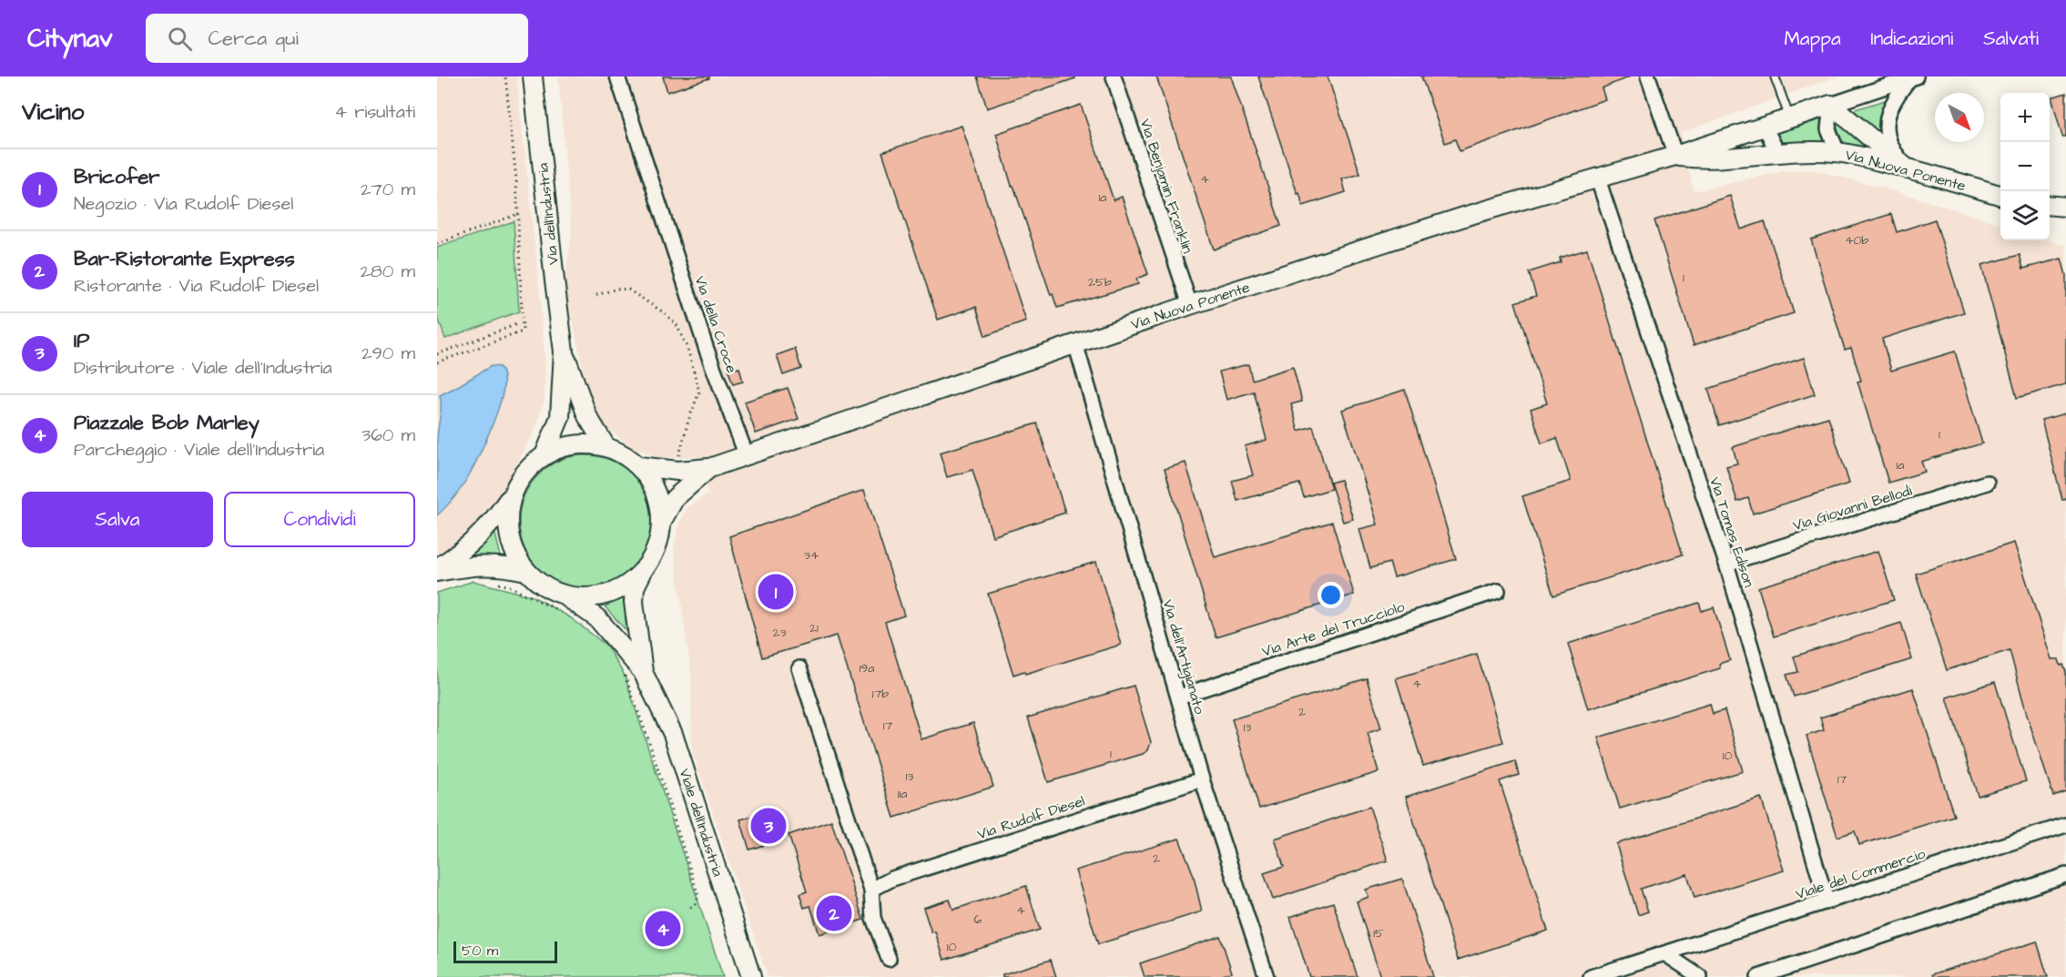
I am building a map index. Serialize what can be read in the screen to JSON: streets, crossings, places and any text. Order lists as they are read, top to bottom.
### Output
{
  "streets": {
    "street": [
      "Via Nuova Ponente",
      "Via Benjamin Franklin",
      "Via dell'Industria",
      "Via della Croce",
      "Via Giovanni Bellodi",
      "Via Tomas Edison",
      "Via Arte del Trucciolo",
      "Via dell'Artigianato",
      "Via Rudolf Diesel",
      "Viale dell'Industria",
      "Viale del Commercio"
    ]
  },
  "crossings": [
    ["Via Nuova Ponente", "Via Benjamin Franklin"],
    ["Via Nuova Ponente", "Via dell'Industria"],
    ["Via Nuova Ponente", "Via della Croce"],
    ["Via Nuova Ponente", "Via Tomas Edison"],
    ["Via Nuova Ponente", "Via dell'Artigianato"],
    ["Via Nuova Ponente", "Viale dell'Industria"],
    ["Via dell'Industria", "Viale dell'Industria"],
    ["Via Giovanni Bellodi", "Via Tomas Edison"],
    ["Via Tomas Edison", "Viale del Commercio"],
    ["Via Arte del Trucciolo", "Via dell'Artigianato"],
    ["Via dell'Artigianato", "Via Rudolf Diesel"]
  ],
  "house_numbers": [
    "4",
    "1a",
    "40b",
    "1",
    "25b",
    "1",
    "1a",
    "34",
    "21",
    "23",
    "19a",
    "4",
    "17b",
    "2",
    "17",
    "13",
    "1",
    "10",
    "13",
    "17",
    "11a",
    "2",
    "4",
    "6",
    "15",
    "10"
  ],
  "scale_bar": "50 m",
  "north": "bottom right",
  "page": {
    "header": "Citynav",
    "search": "Cerca qui",
    "nav": ["Mappa", "Indicazioni", "Salvati"],
    "heading": ["Vicino", "4 risultati"],
    "map_buttons": ["+", "−"],
    "list": [
      {
        "mark": "1",
        "name": "Bricofer",
        "note": "Negozio · Via Rudolf Diesel",
        "value": "270 m"
      },
      {
        "mark": "2",
        "name": "Bar-Ristorante Express",
        "note": "Ristorante · Via Rudolf Diesel",
        "value": "280 m"
      },
      {
        "mark": "3",
        "name": "IP",
        "note": "Distributore · Viale dell'Industria",
        "value": "290 m"
      },
      {
        "mark": "4",
        "name": "Piazzale Bob Marley",
        "note": "Parcheggio · Viale dell'Industria",
        "value": "360 m"
      }
    ],
    "buttons": ["Salva", "Condividi"],
    "pins": [
      "1",
      "3",
      "2",
      "4"
    ],
    "scale": "50 m"
  }
}
